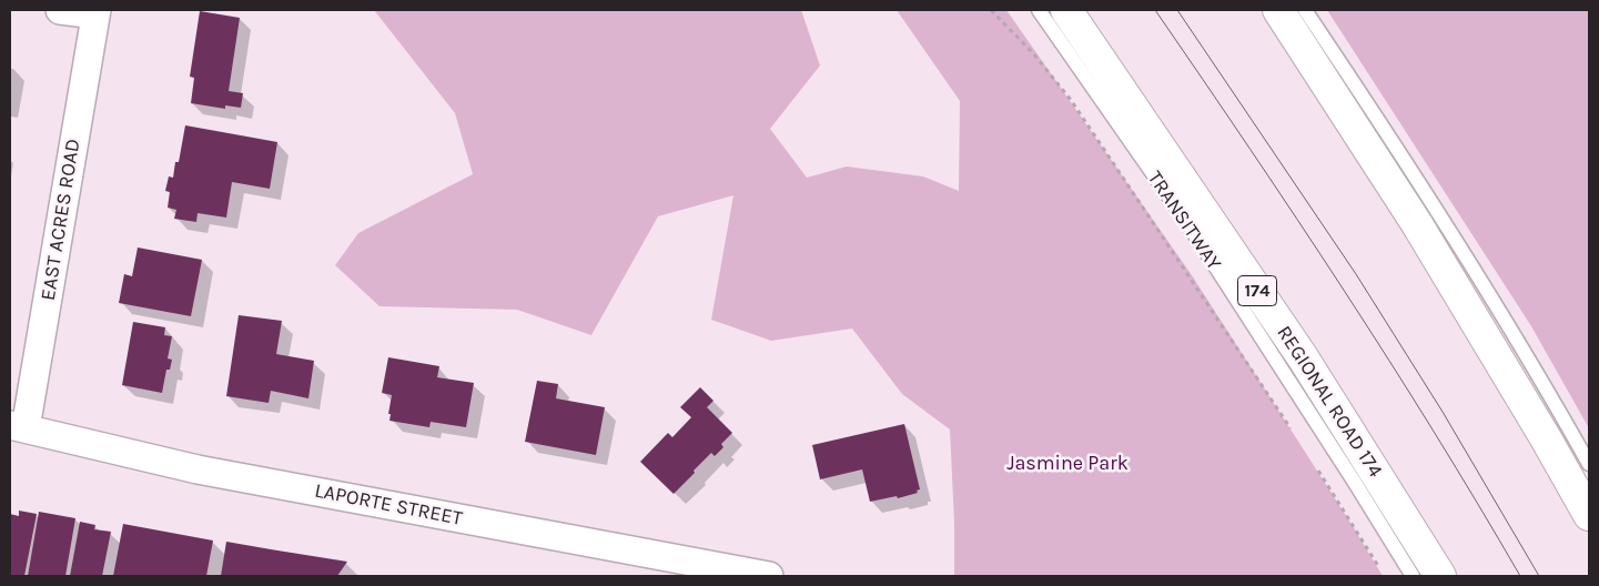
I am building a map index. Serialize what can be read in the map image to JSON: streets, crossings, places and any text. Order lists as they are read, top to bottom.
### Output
{
  "streets": {
    "highway": ["174", "REGIONAL ROAD 174"],
    "street": ["EAST ACRES ROAD", "LAPORTE STREET"],
    "lane": ["TRANSITWAY"]
  },
  "crossings": [
    ["EAST ACRES ROAD", "LAPORTE STREET"]
  ],
  "parks": ["Jasmine Park"]
}
